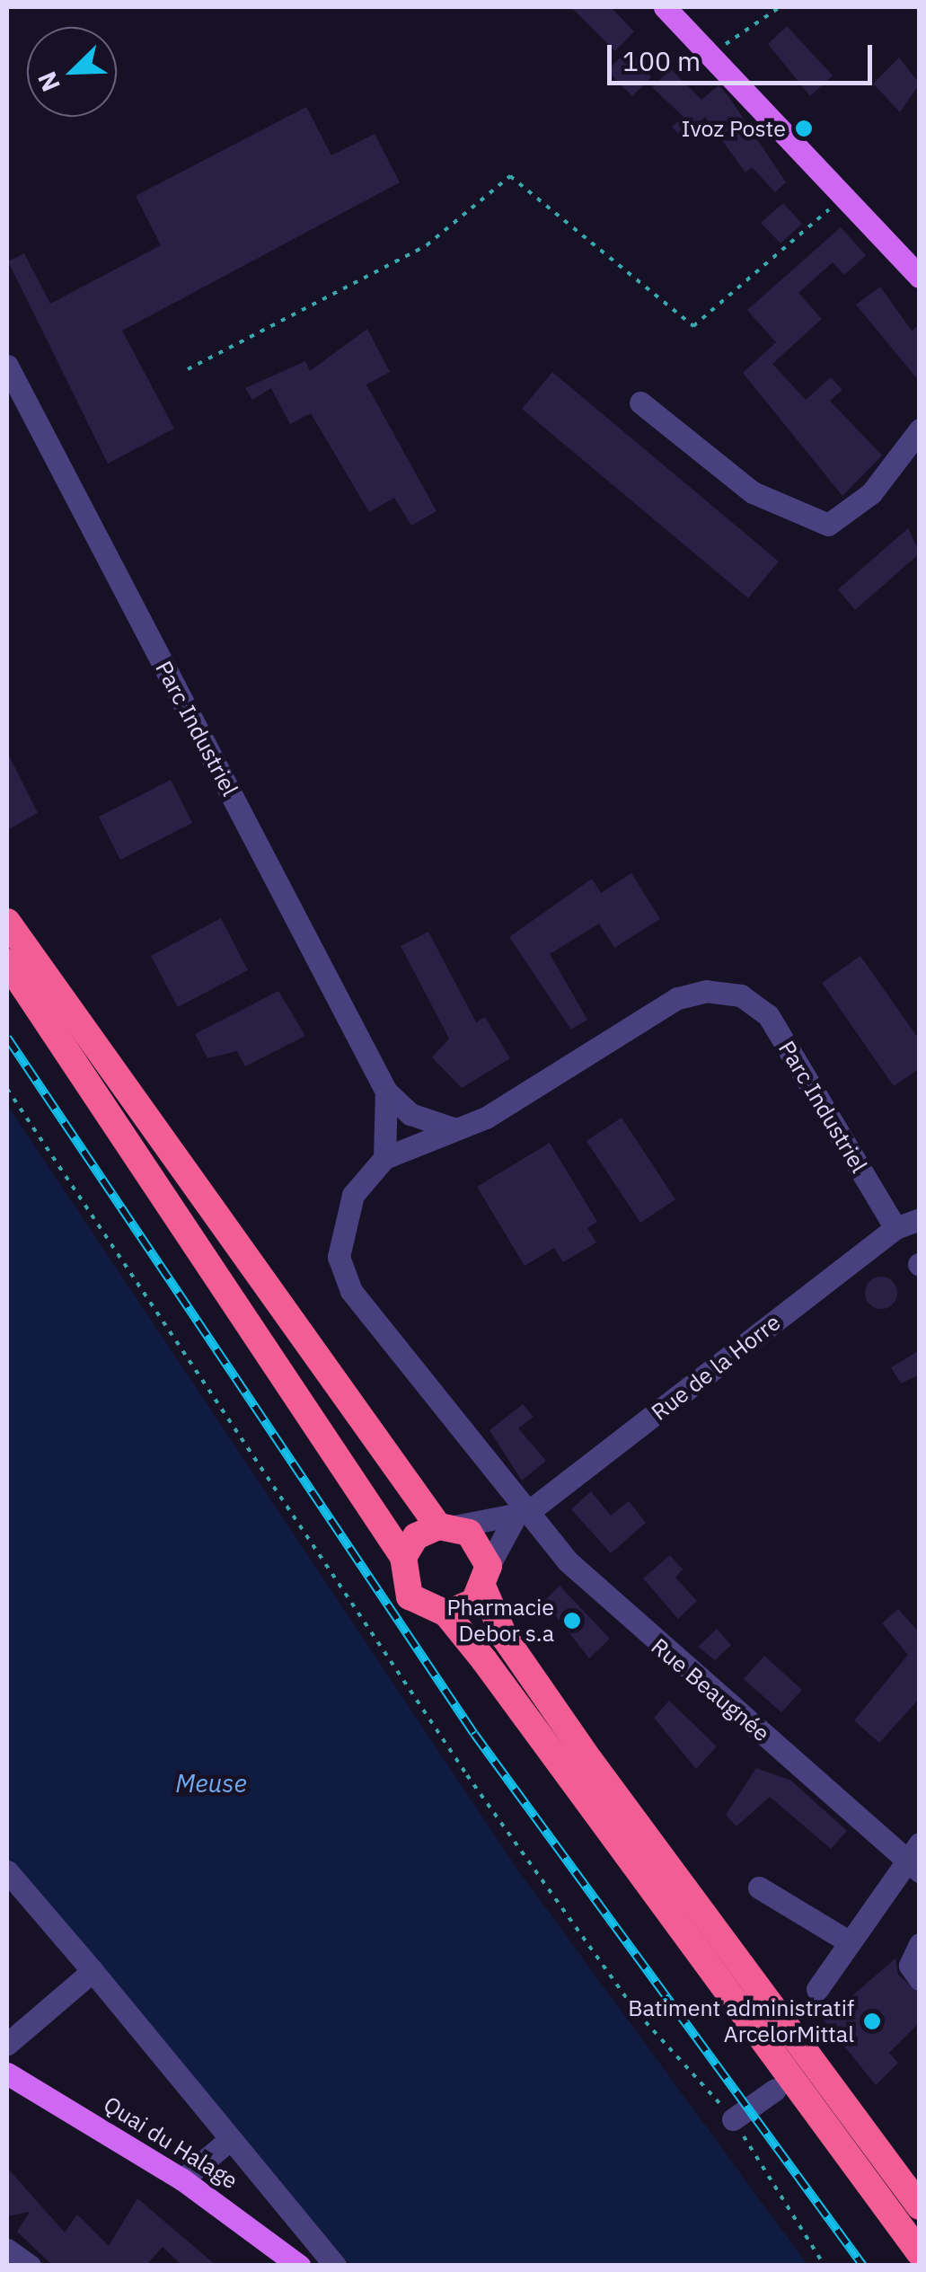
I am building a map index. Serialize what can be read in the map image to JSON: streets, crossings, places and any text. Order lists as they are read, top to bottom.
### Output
{
  "streets": {
    "main road": ["Quai du Halage"],
    "street": ["Parc Industriel", "Rue de la Horre", "Rue Beaugnée"]
  },
  "crossings": [
    ["Parc Industriel", "Rue de la Horre"],
    ["Parc Industriel", "Rue Beaugnée"],
    ["Rue de la Horre", "Rue Beaugnée"]
  ],
  "water": ["Meuse"],
  "places": ["Ivoz Poste", "Pharmacie Debor s.a", "Batiment administratif ArcelorMittal"],
  "scale_bar": "100 m",
  "north": "bottom left"
}
